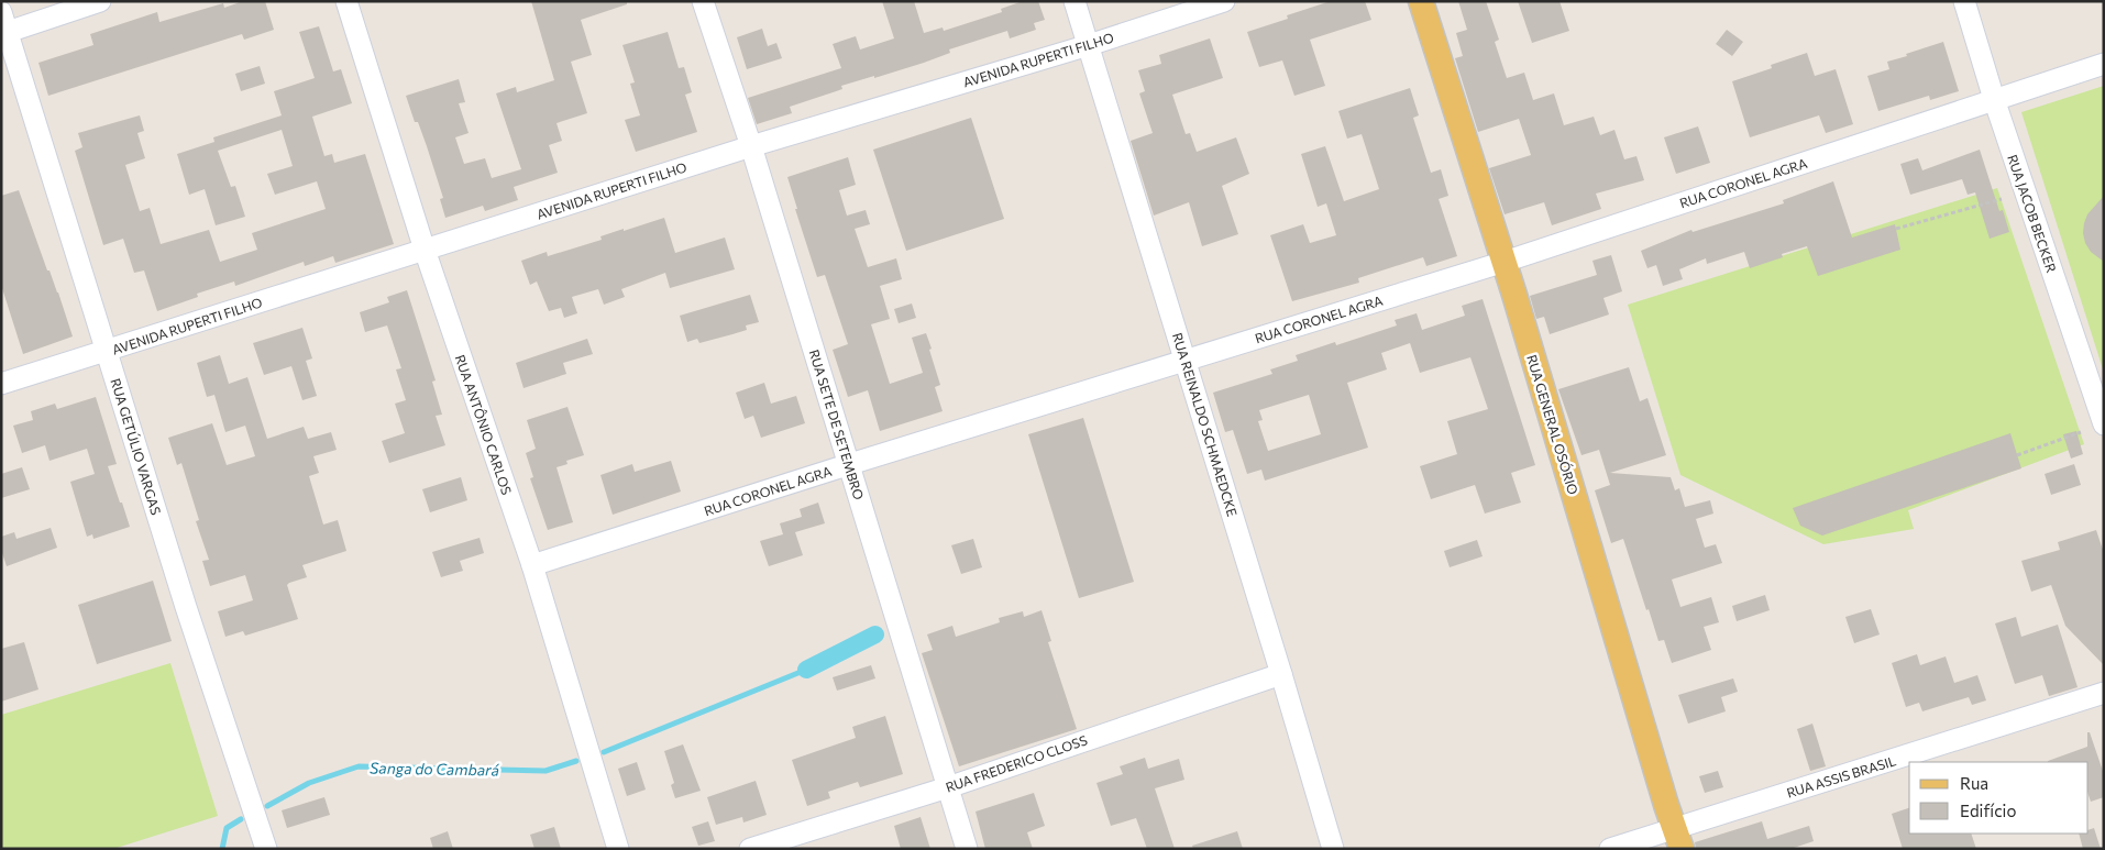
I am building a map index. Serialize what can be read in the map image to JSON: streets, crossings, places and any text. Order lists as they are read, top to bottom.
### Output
{
  "streets": {
    "main road": ["RUA GENERAL OSÓRIO"],
    "street": [
      "AVENIDA RUPERTI FILHO",
      "RUA CORONEL AGRA",
      "RUA JACOB BECKER",
      "RUA ANTÔNIO CARLOS",
      "RUA SETE DE SETEMBRO",
      "RUA REINALDO SCHMAEDCKE",
      "RUA GETÚLIO VARGAS",
      "RUA FREDERICO CLOSS",
      "RUA ASSIS BRASIL"
    ]
  },
  "crossings": [
    ["AVENIDA RUPERTI FILHO", "RUA ANTÔNIO CARLOS"],
    ["AVENIDA RUPERTI FILHO", "RUA SETE DE SETEMBRO"],
    ["AVENIDA RUPERTI FILHO", "RUA REINALDO SCHMAEDCKE"],
    ["AVENIDA RUPERTI FILHO", "RUA GETÚLIO VARGAS"],
    ["RUA CORONEL AGRA", "RUA JACOB BECKER"],
    ["RUA CORONEL AGRA", "RUA ANTÔNIO CARLOS"],
    ["RUA CORONEL AGRA", "RUA SETE DE SETEMBRO"],
    ["RUA CORONEL AGRA", "RUA REINALDO SCHMAEDCKE"],
    ["RUA CORONEL AGRA", "RUA GENERAL OSÓRIO"],
    ["RUA SETE DE SETEMBRO", "RUA FREDERICO CLOSS"],
    ["RUA REINALDO SCHMAEDCKE", "RUA FREDERICO CLOSS"],
    ["RUA GENERAL OSÓRIO", "RUA ASSIS BRASIL"]
  ],
  "water": ["Sanga do Cambará"],
  "legend": ["Rua", "Edifício"]
}
